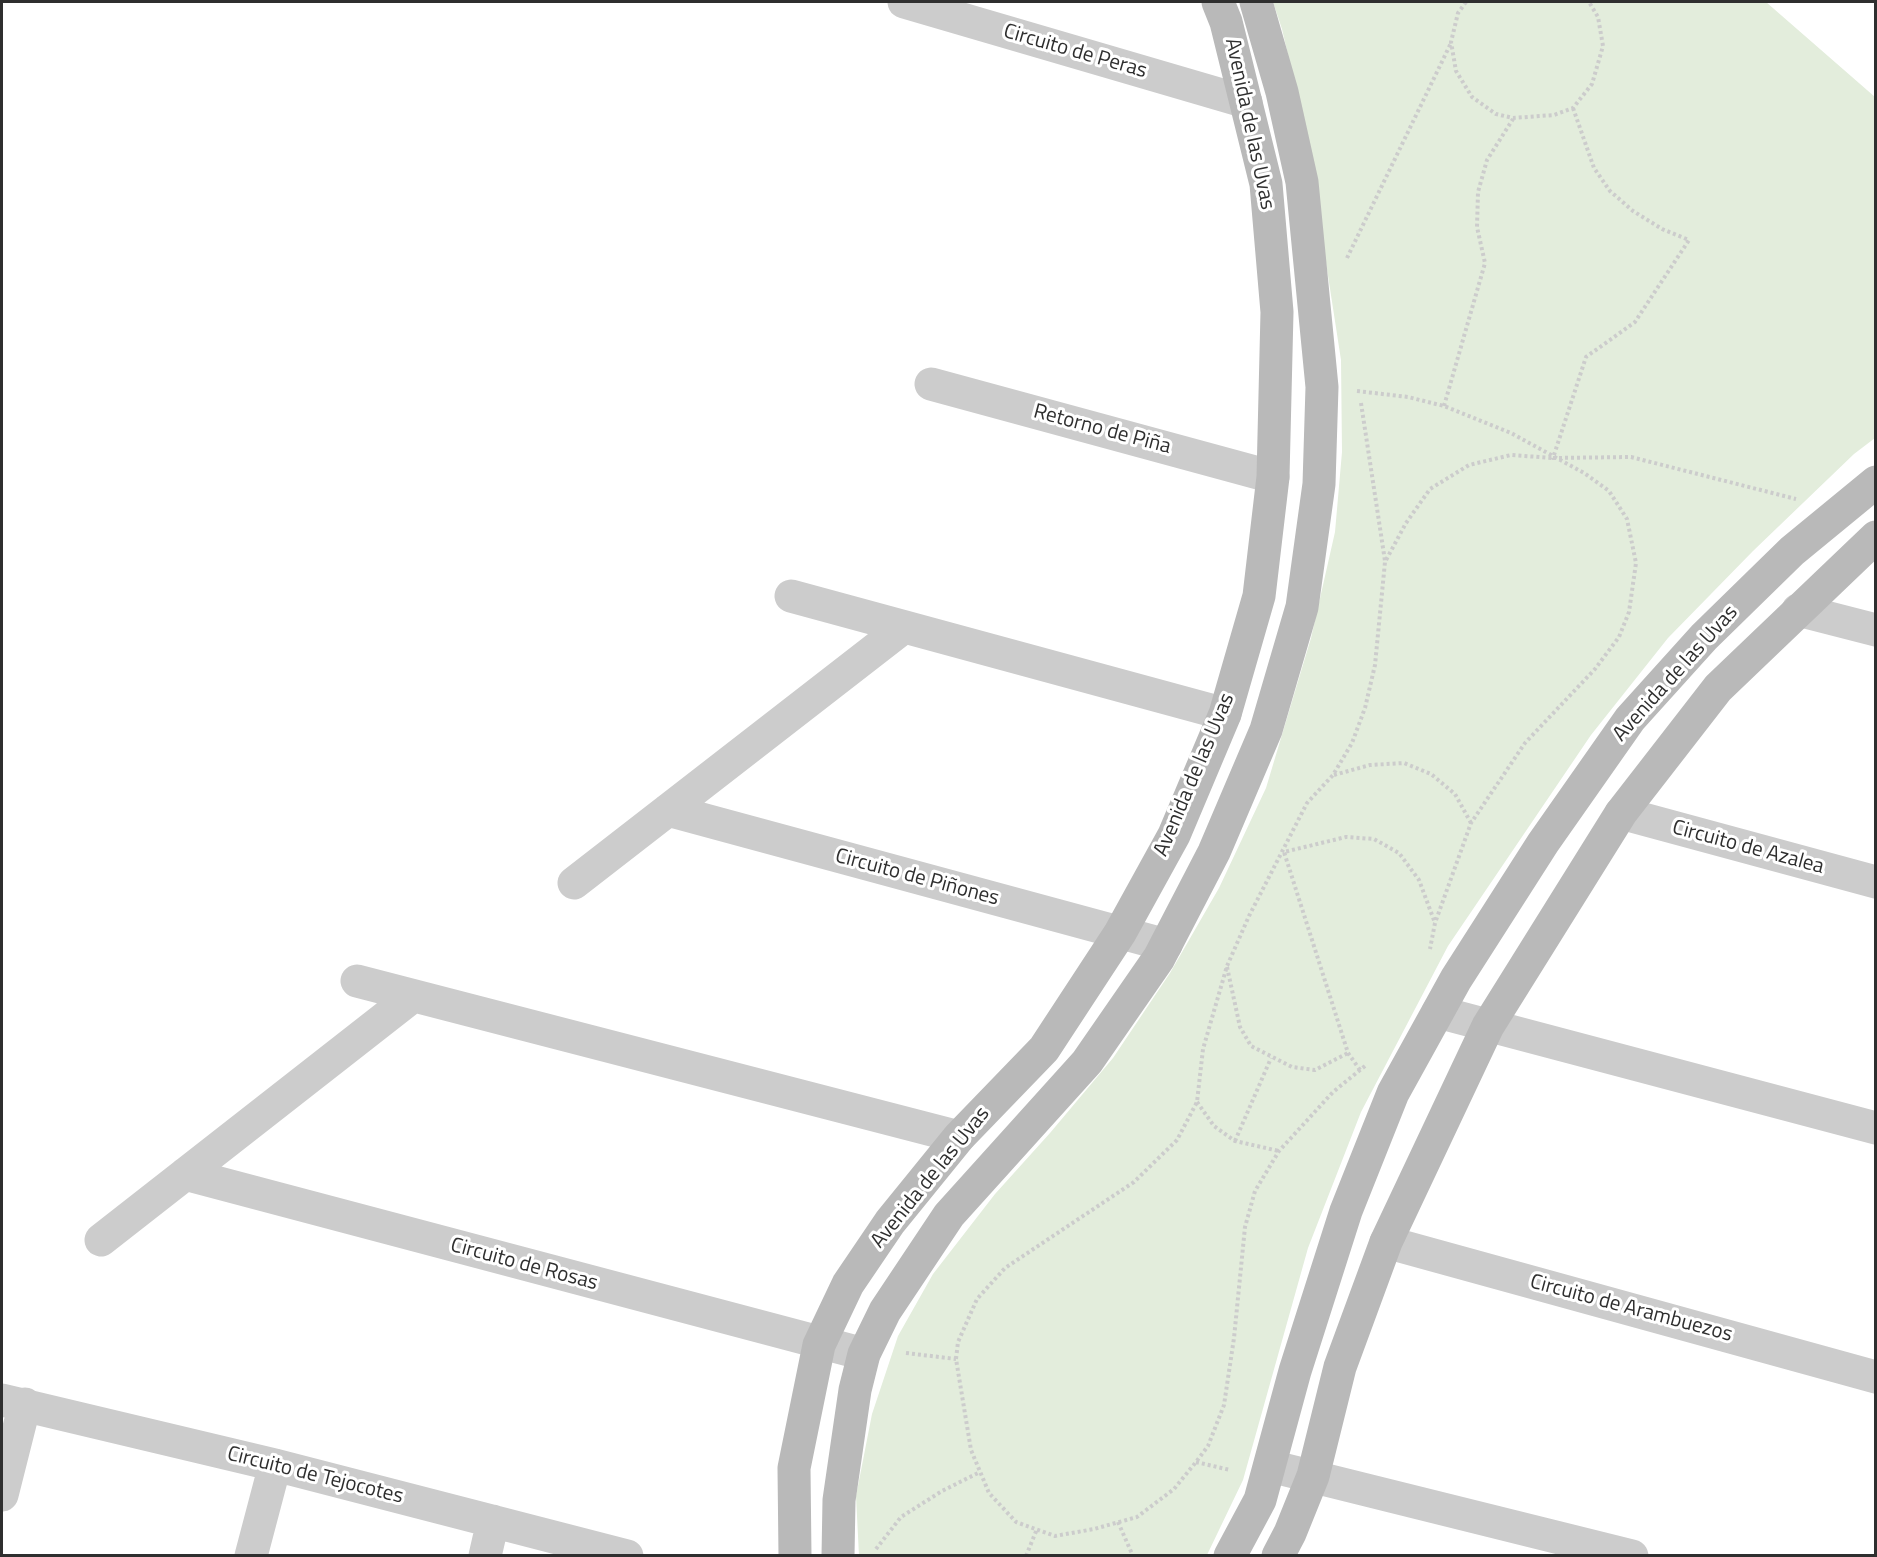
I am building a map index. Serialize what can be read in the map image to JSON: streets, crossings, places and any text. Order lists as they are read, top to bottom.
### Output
{
  "streets": {
    "street": [
      "Circuito de Peras",
      "Avenida de las Uvas",
      "Retorno de Piña",
      "Circuito de Azalea",
      "Circuito de Piñones",
      "Circuito de Rosas",
      "Circuito de Arambuezos",
      "Circuito de Tejocotes"
    ]
  },
  "crossings": [
    ["Circuito de Peras", "Avenida de las Uvas"],
    ["Avenida de las Uvas", "Retorno de Piña"],
    ["Avenida de las Uvas", "Circuito de Azalea"],
    ["Avenida de las Uvas", "Circuito de Piñones"],
    ["Avenida de las Uvas", "Circuito de Rosas"],
    ["Avenida de las Uvas", "Circuito de Arambuezos"]
  ]
}
